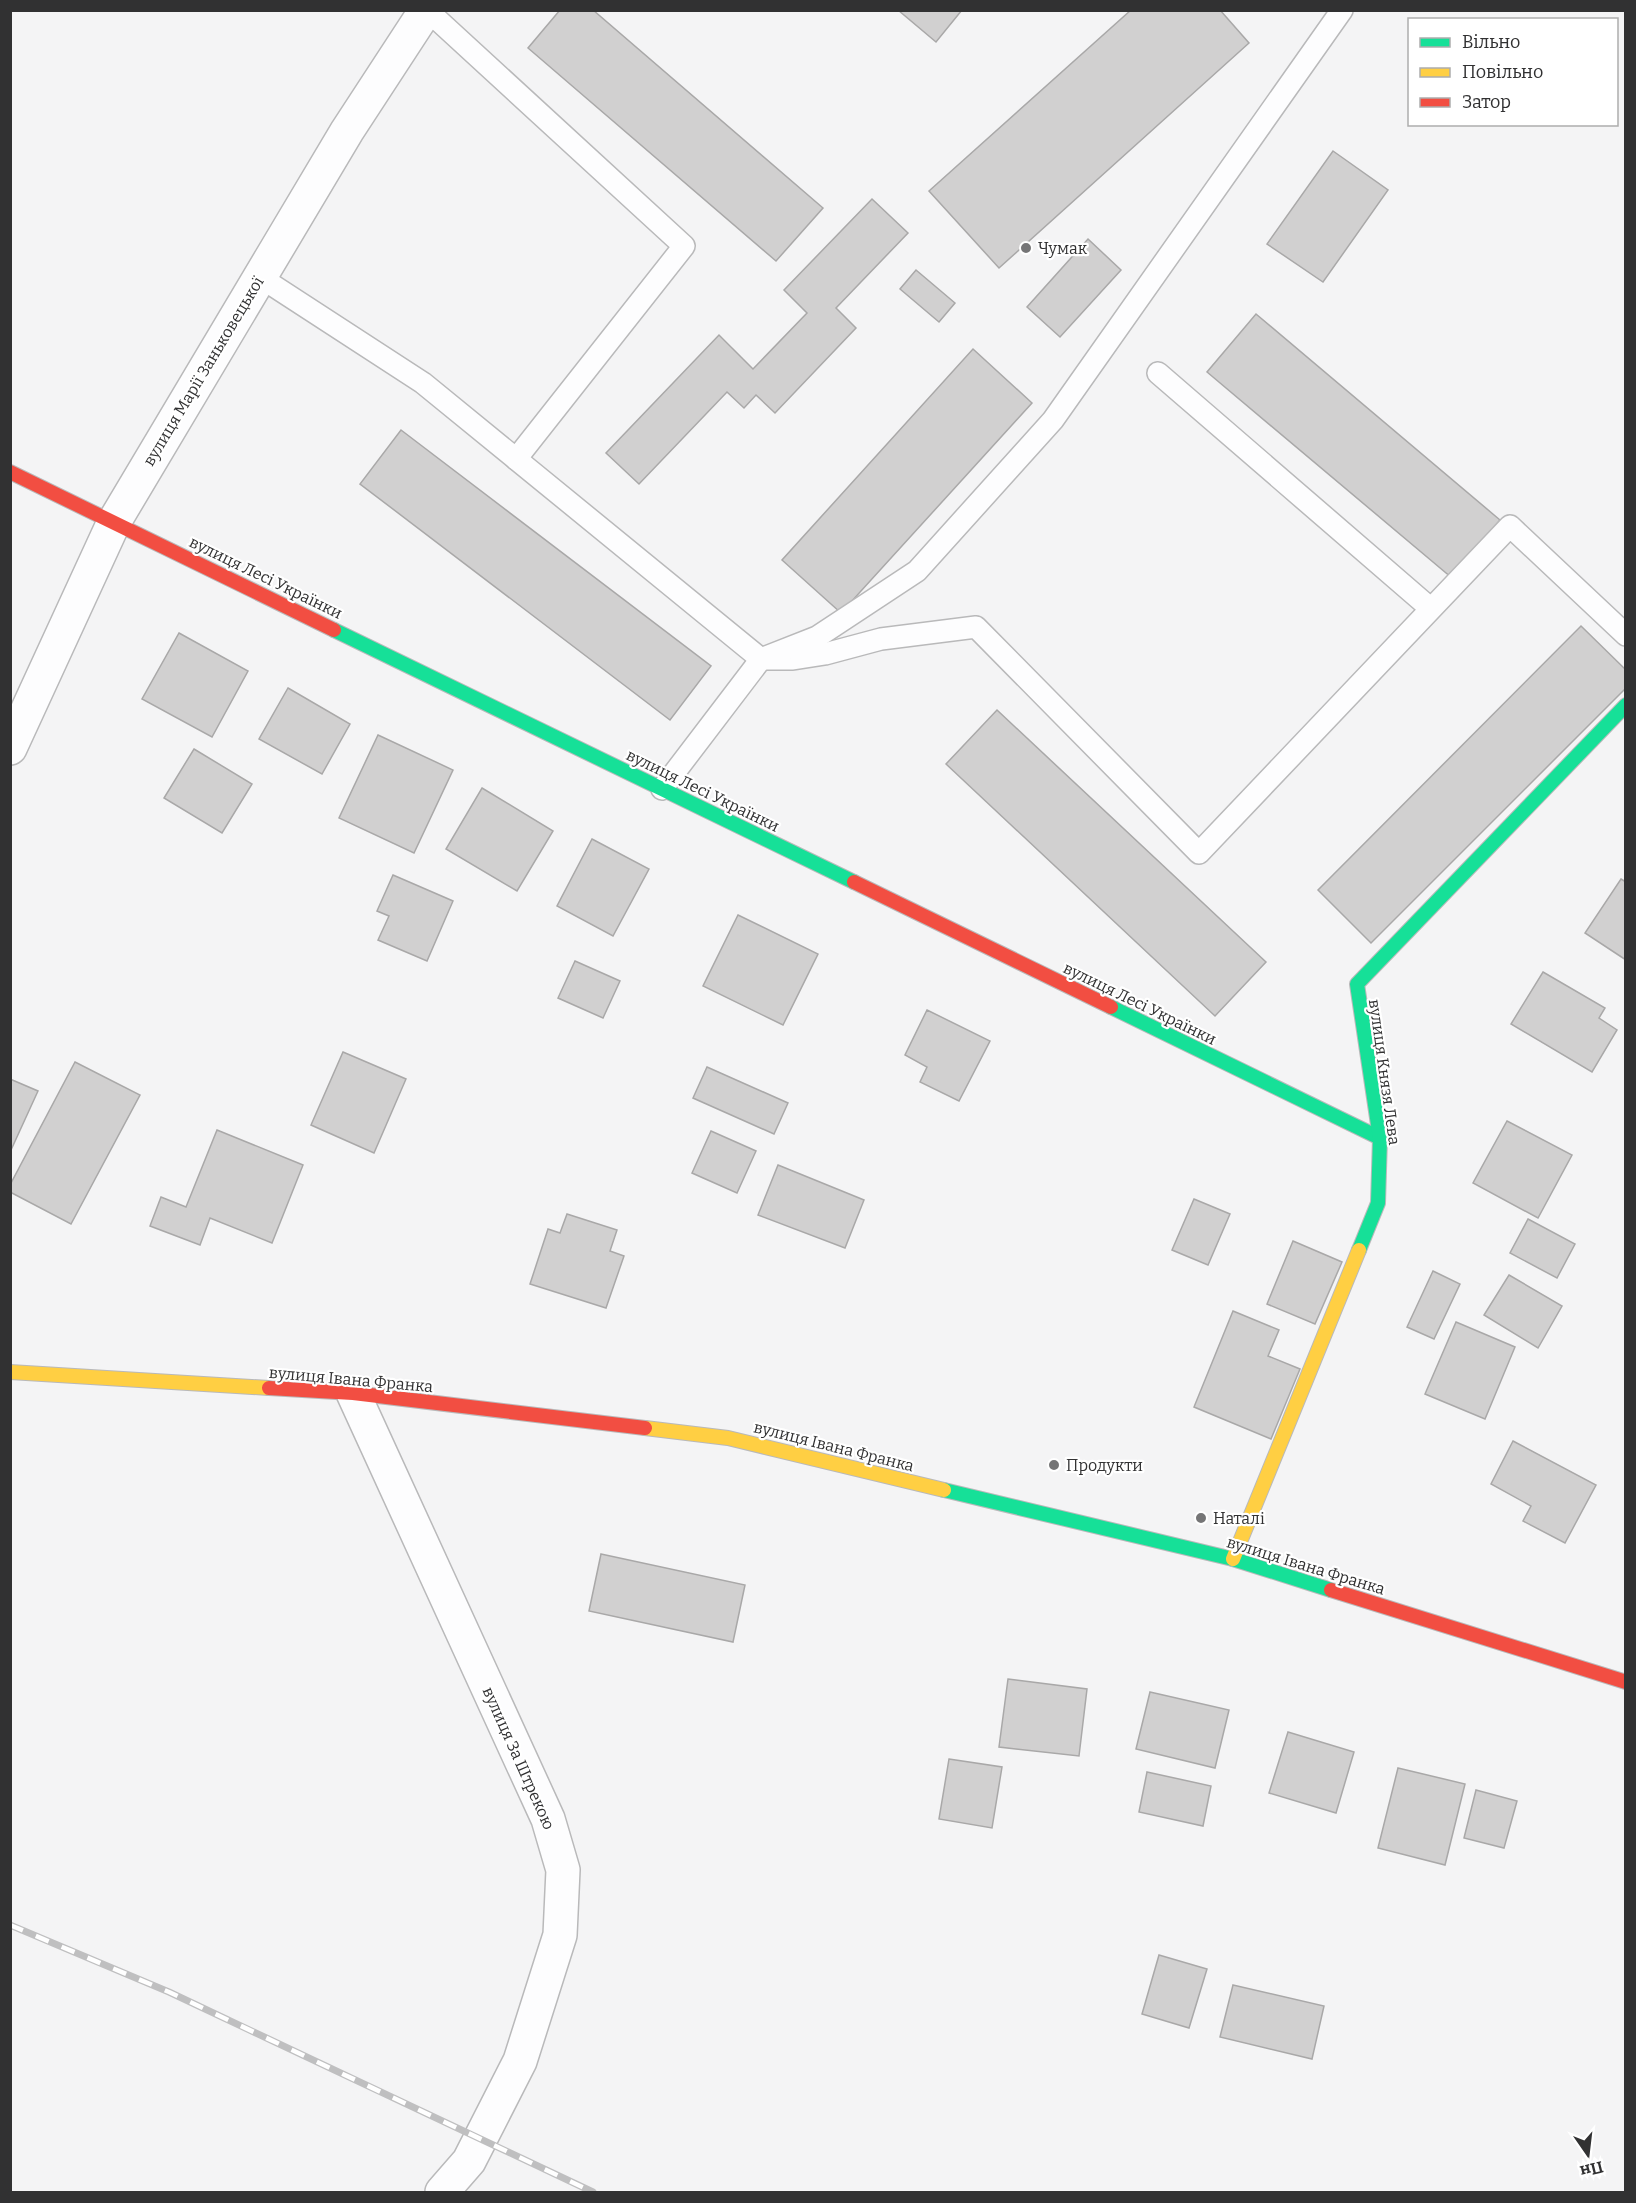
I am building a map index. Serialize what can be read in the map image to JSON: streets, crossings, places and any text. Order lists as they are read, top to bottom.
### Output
{
  "streets": {
    "street": [
      "вулиця Марії Заньковецької",
      "вулиця Лесі Українки",
      "вулиця Князя Лева",
      "вулиця Івана Франка",
      "вулиця За Штрекою"
    ]
  },
  "crossings": [
    ["вулиця Марії Заньковецької", "вулиця Лесі Українки"],
    ["вулиця Лесі Українки", "вулиця Князя Лева"],
    ["вулиця Князя Лева", "вулиця Івана Франка"],
    ["вулиця Івана Франка", "вулиця За Штрекою"]
  ],
  "places": ["Чумак", "Продукти", "Наталi"],
  "legend": ["Вільно", "Повільно", "Затор"],
  "north": "bottom"
}
